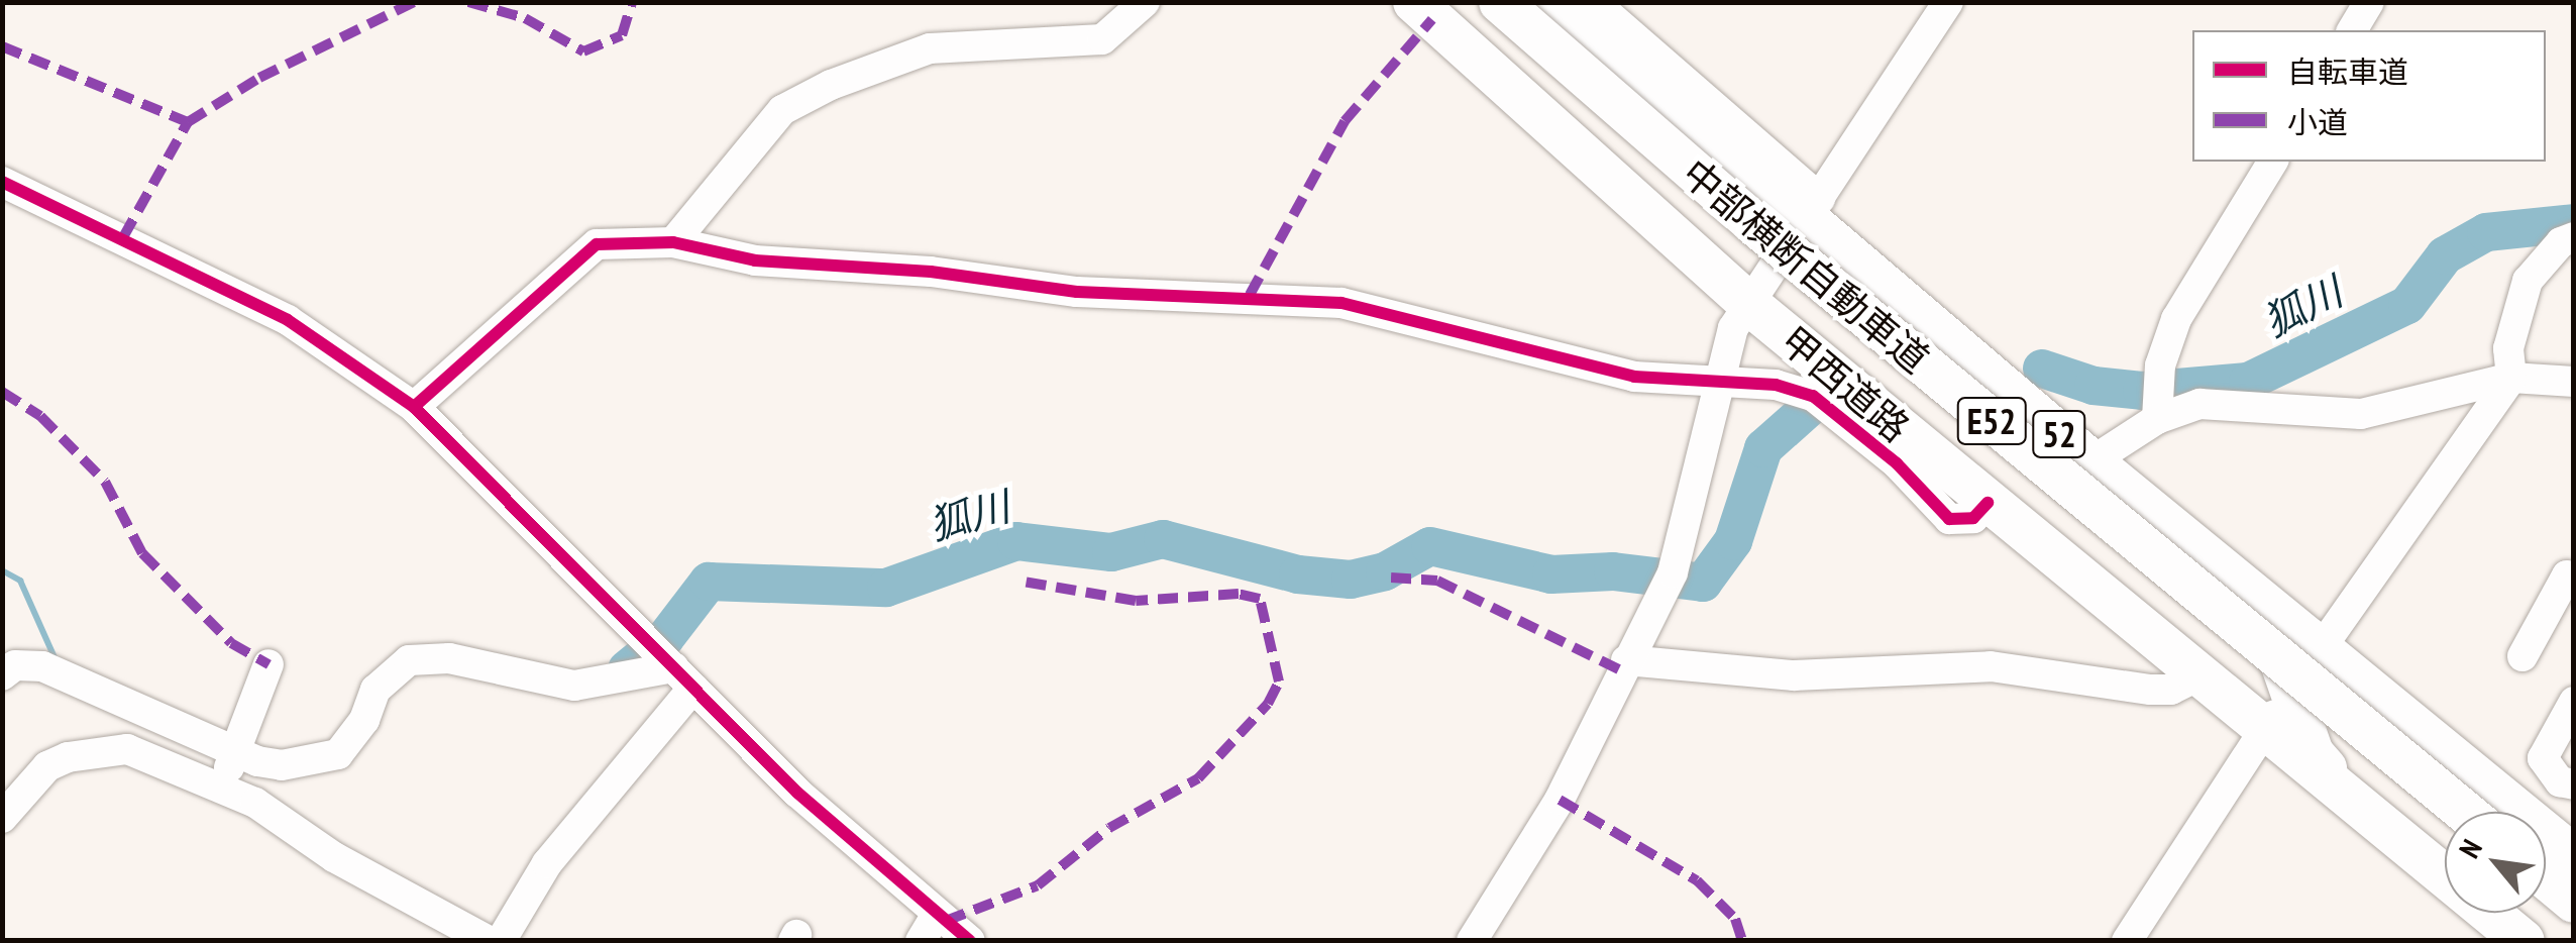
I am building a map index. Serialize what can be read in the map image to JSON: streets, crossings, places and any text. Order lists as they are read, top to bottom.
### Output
{
  "streets": {
    "highway": [
      "中部横断自動車道",
      "甲西道路",
      "E52",
      "52"
    ]
  },
  "water": ["狐川"],
  "legend": ["自転車道", "小道"],
  "north": "top left"
}
